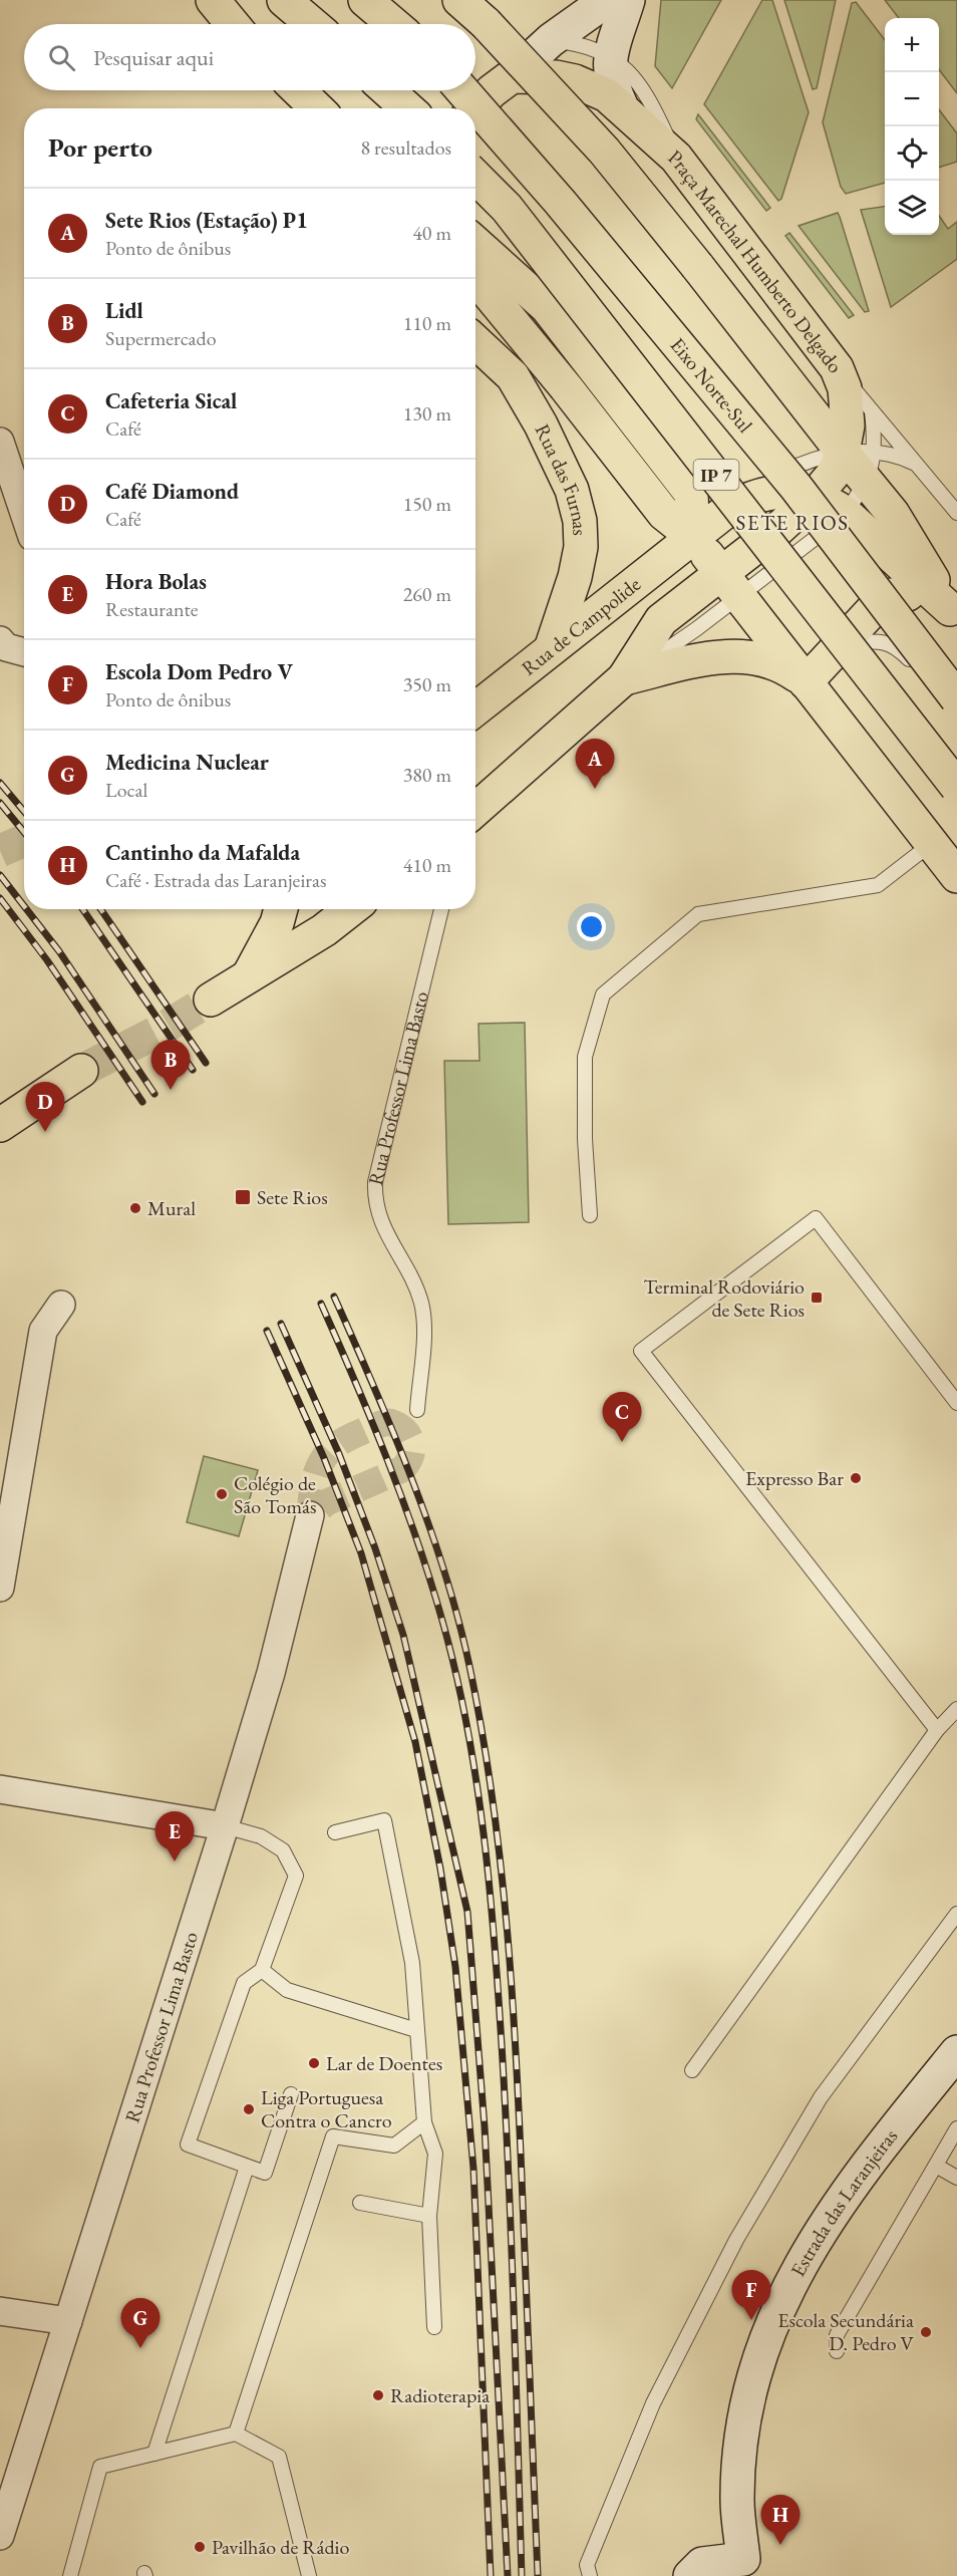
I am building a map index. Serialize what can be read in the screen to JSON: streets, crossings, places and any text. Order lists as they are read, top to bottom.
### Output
{
  "streets": {
    "main road": [
      "Praça Marechal Humberto Delgado",
      "Eixo Norte-Sul",
      "IP 7",
      "Rua das Furnas",
      "Rua de Campolide",
      "Estrada das Laranjeiras"
    ],
    "street": ["Rua Professor Lima Basto"]
  },
  "crossings": [
    ["Rua das Furnas", "Rua de Campolide"]
  ],
  "districts": ["SETE RIOS"],
  "places": {
    "transit": ["Sete Rios", "Terminal Rodoviário de Sete Rios"],
    "other": [
      "Mural",
      "Expresso Bar",
      "Colégio de São Tomás",
      "Lar de Doentes",
      "Liga Portuguesa Contra o Cancro",
      "Escola Secundária D. Pedro V",
      "Radioterapia",
      "Pavilhão de Rádio"
    ]
  },
  "page": {
    "map_buttons": ["+", "−"],
    "search": "Pesquisar aqui",
    "heading": ["Por perto", "8 resultados"],
    "list": [
      {
        "mark": "A",
        "name": "Sete Rios (Estação) P1",
        "note": "Ponto de ônibus",
        "value": "40 m"
      },
      {
        "mark": "B",
        "name": "Lidl",
        "note": "Supermercado",
        "value": "110 m"
      },
      {
        "mark": "C",
        "name": "Cafeteria Sical",
        "note": "Café",
        "value": "130 m"
      },
      {
        "mark": "D",
        "name": "Café Diamond",
        "note": "Café",
        "value": "150 m"
      },
      {
        "mark": "E",
        "name": "Hora Bolas",
        "note": "Restaurante",
        "value": "260 m"
      },
      {
        "mark": "F",
        "name": "Escola Dom Pedro V",
        "note": "Ponto de ônibus",
        "value": "350 m"
      },
      {
        "mark": "G",
        "name": "Medicina Nuclear",
        "note": "Local",
        "value": "380 m"
      },
      {
        "mark": "H",
        "name": "Cantinho da Mafalda",
        "note": "Café · Estrada das Laranjeiras",
        "value": "410 m"
      }
    ],
    "pins": [
      "A",
      "B",
      "D",
      "C",
      "E",
      "F",
      "G",
      "H"
    ]
  }
}
